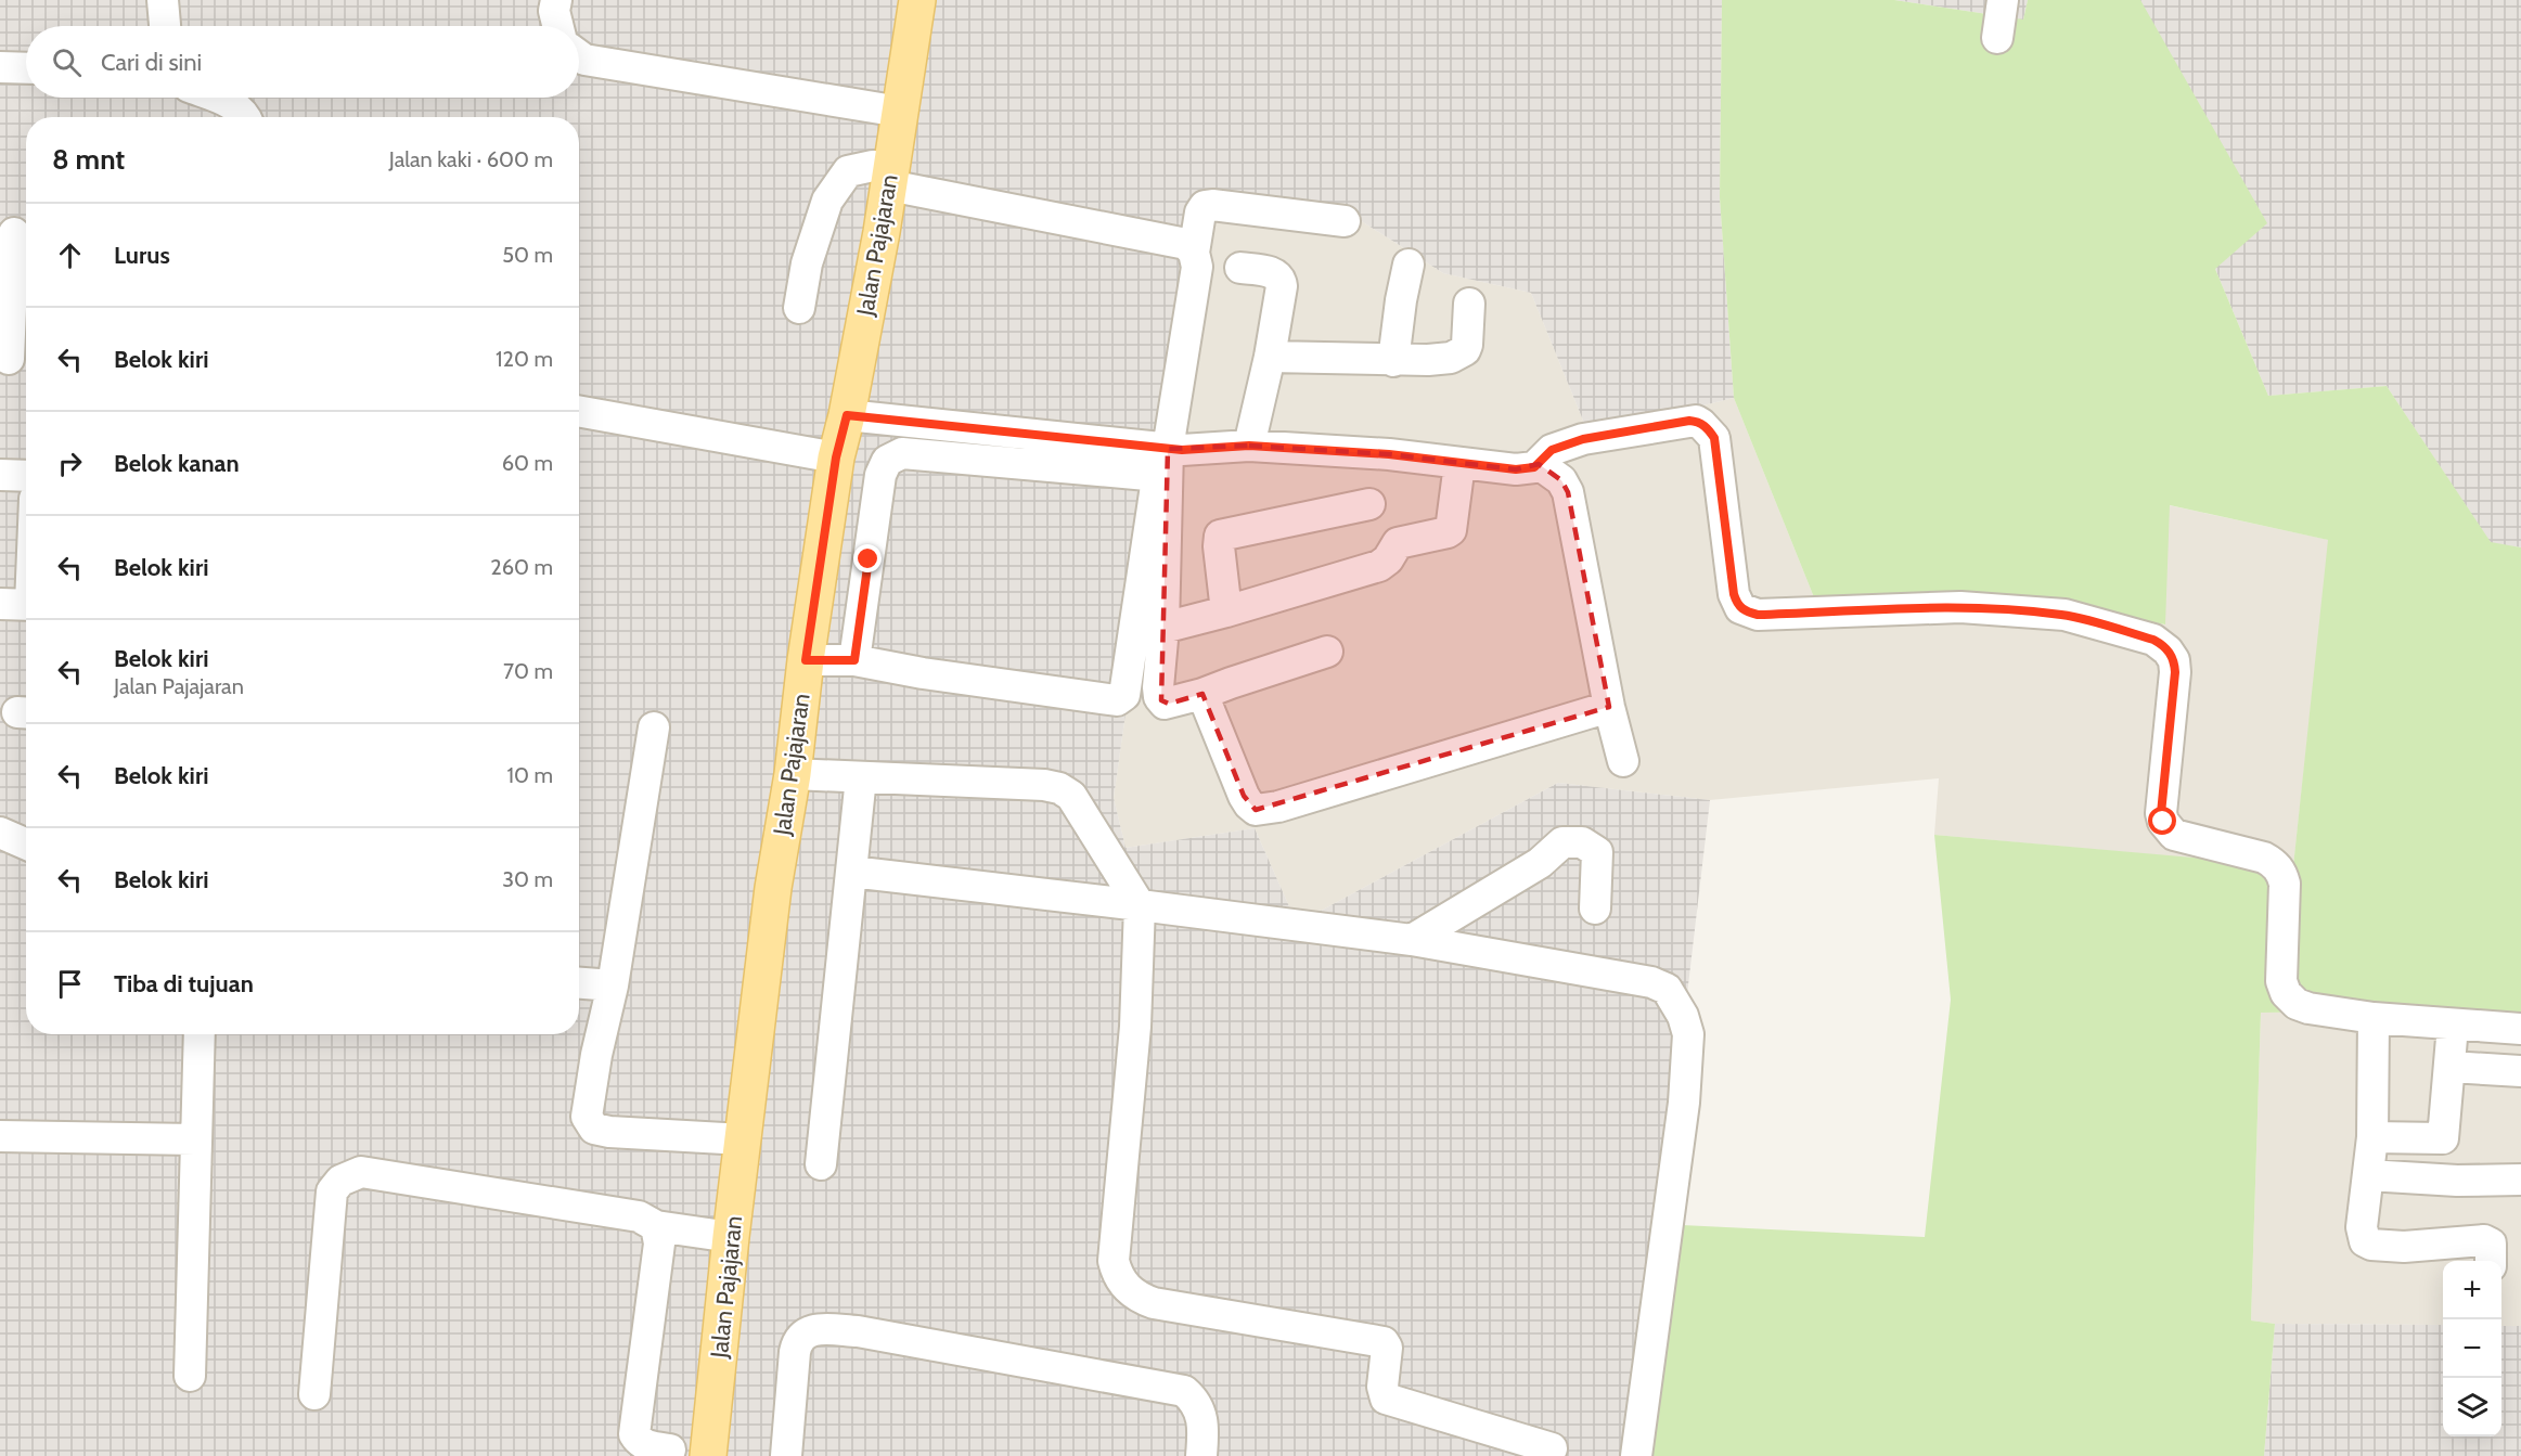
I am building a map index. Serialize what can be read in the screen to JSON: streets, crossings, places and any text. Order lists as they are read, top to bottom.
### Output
{
  "streets": {
    "main road": ["Jalan Pajajaran"]
  },
  "page": {
    "search": "Cari di sini",
    "heading": ["8 mnt", "Jalan kaki · 600 m"],
    "list": [
      ["Lurus", "50 m"],
      ["Belok kiri", "120 m"],
      ["Belok kanan", "60 m"],
      ["Belok kiri", "260 m"],
      ["Belok kiri", "Jalan Pajajaran", "70 m"],
      ["Belok kiri", "10 m"],
      ["Belok kiri", "30 m"],
      "Tiba di tujuan"
    ],
    "map_buttons": ["+", "−"]
  }
}
